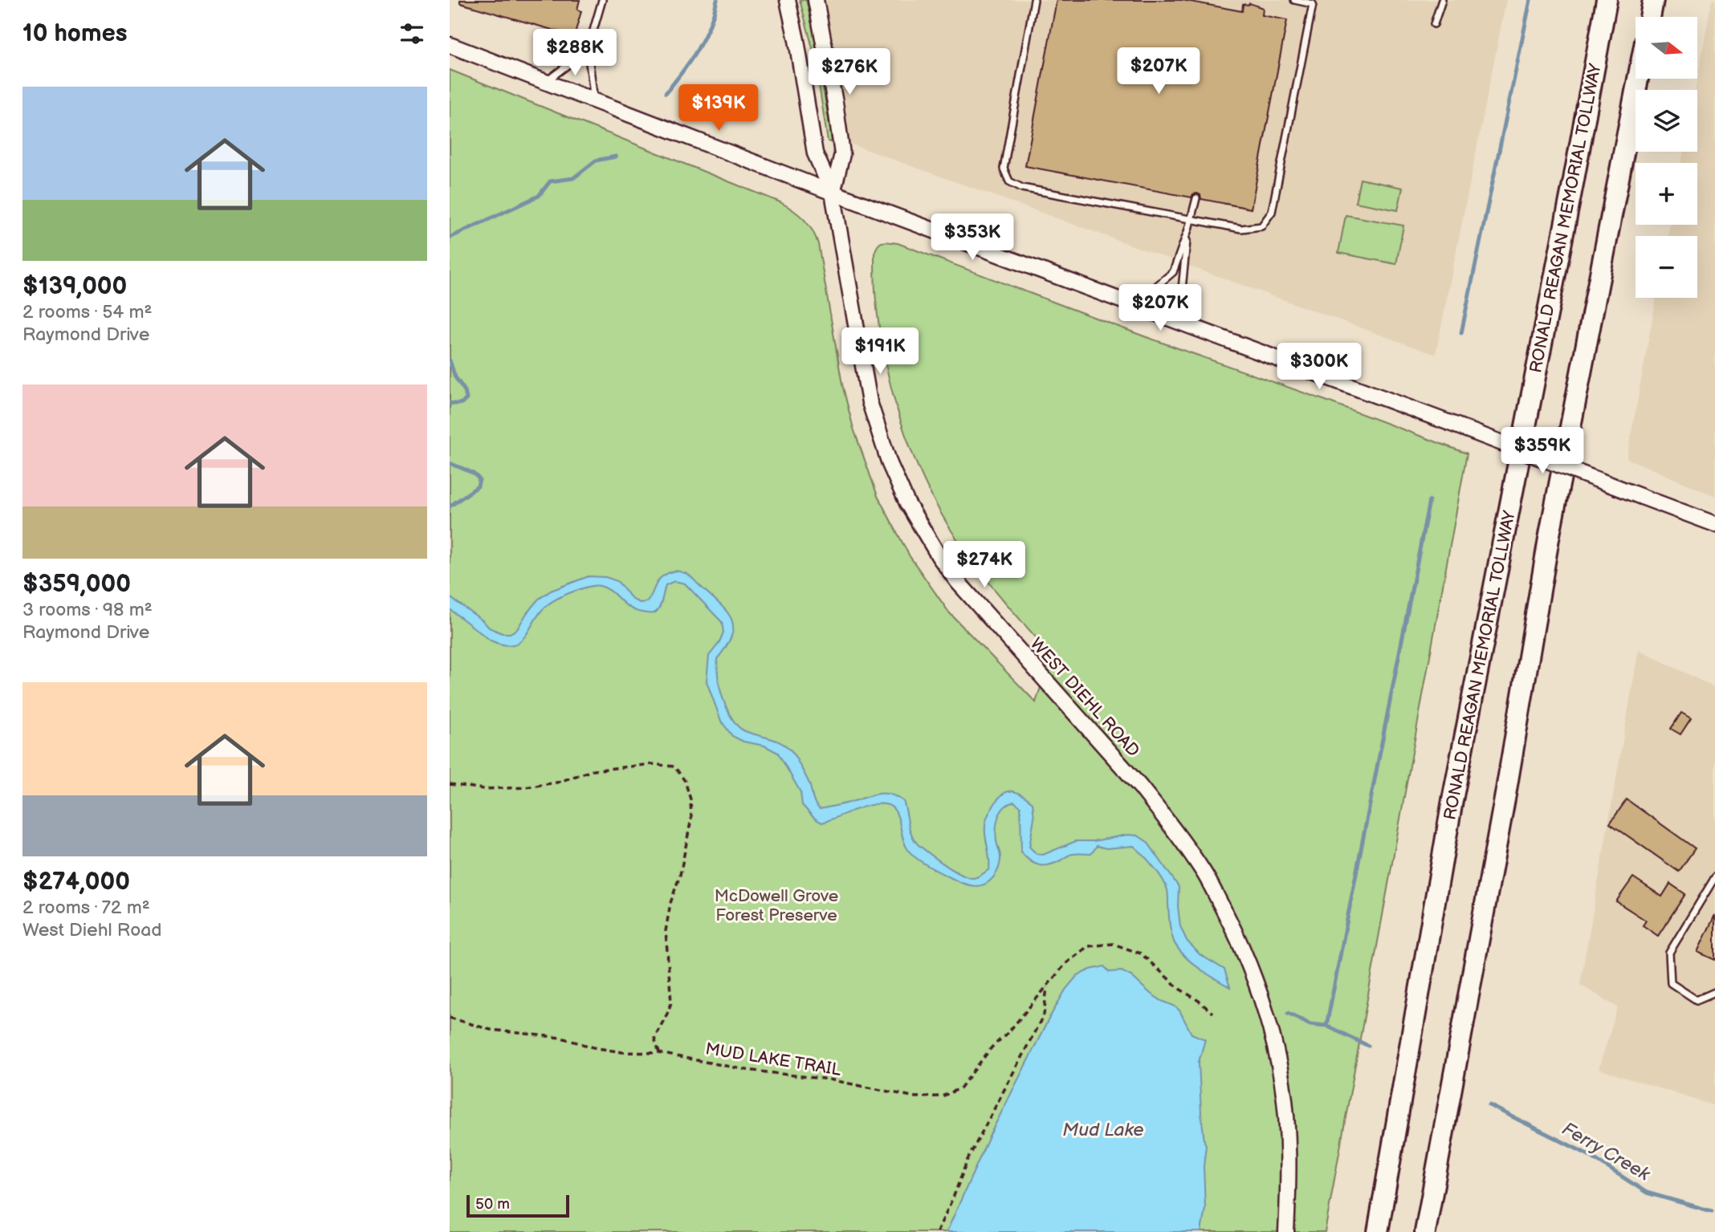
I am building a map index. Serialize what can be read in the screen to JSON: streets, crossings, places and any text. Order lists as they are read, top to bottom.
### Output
{
  "streets": {
    "highway": ["RONALD REAGAN MEMORIAL TOLLWAY"],
    "street": ["WEST DIEHL ROAD"],
    "path": ["MUD LAKE TRAIL"]
  },
  "water": ["Mud Lake", "Ferry Creek"],
  "parks": ["McDowell Grove Forest Preserve"],
  "scale_bar": "50 m",
  "north": "right",
  "page": {
    "heading": "10 homes",
    "map_buttons": ["+", "−"],
    "price": [
      "$288K",
      "$207K",
      "$276K",
      "$139K",
      "$353K",
      "$207K",
      "$191K",
      "$300K",
      "$359K",
      "$274K"
    ],
    "list": [
      {
        "name": "$139,000",
        "note": "2 rooms · 54 m² · Raymond Drive"
      },
      {
        "name": "$359,000",
        "note": "3 rooms · 98 m² · Raymond Drive"
      },
      {
        "name": "$274,000",
        "note": "2 rooms · 72 m² · West Diehl Road"
      }
    ],
    "scale": "50 m"
  }
}
